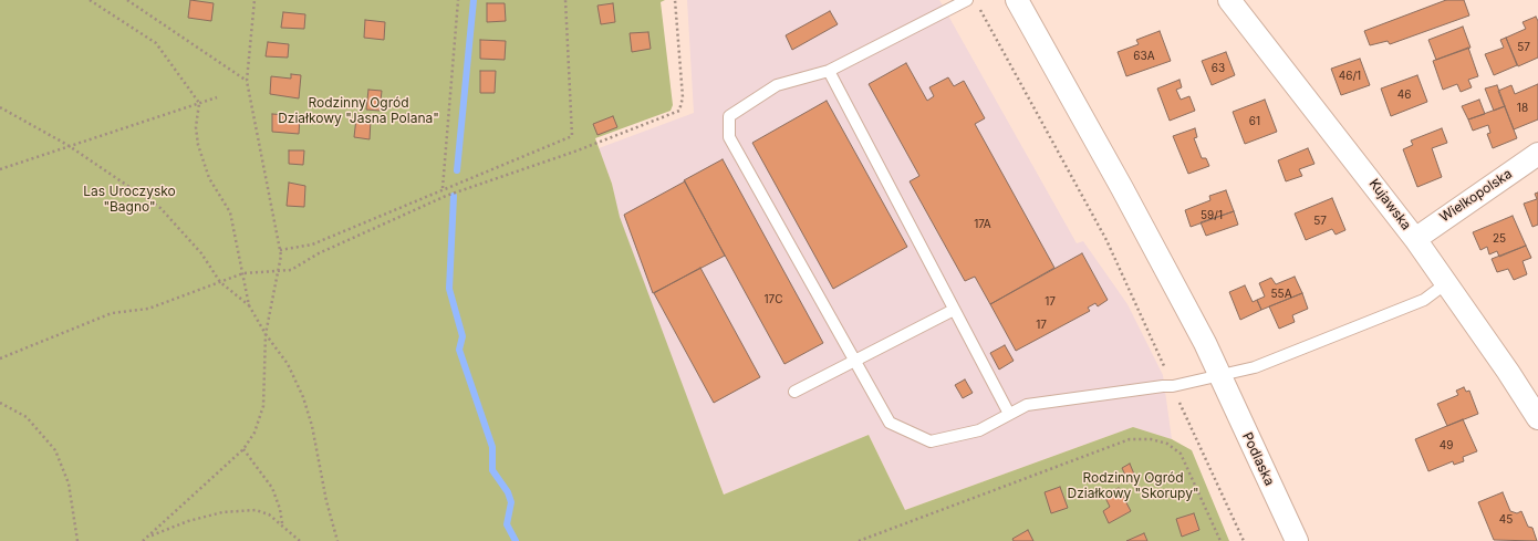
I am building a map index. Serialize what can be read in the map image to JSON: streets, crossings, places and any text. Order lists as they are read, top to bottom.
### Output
{
  "streets": {
    "street": ["Wielkopolska", "Kujawska", "Podlaska"]
  },
  "crossings": [
    ["Wielkopolska", "Kujawska"]
  ],
  "parks": ["Rodzinny Ogród Działkowy \"Jasna Polana\"", "Las Uroczysko \"Bagno\"", "Rodzinny Ogród Działkowy \"Skorupy\""],
  "house_numbers": [
    "57",
    "63A",
    "63",
    "46/1",
    "46",
    "18",
    "61",
    "59/1",
    "57",
    "17A",
    "25",
    "55A",
    "17C",
    "17",
    "17",
    "49",
    "45"
  ]
}
